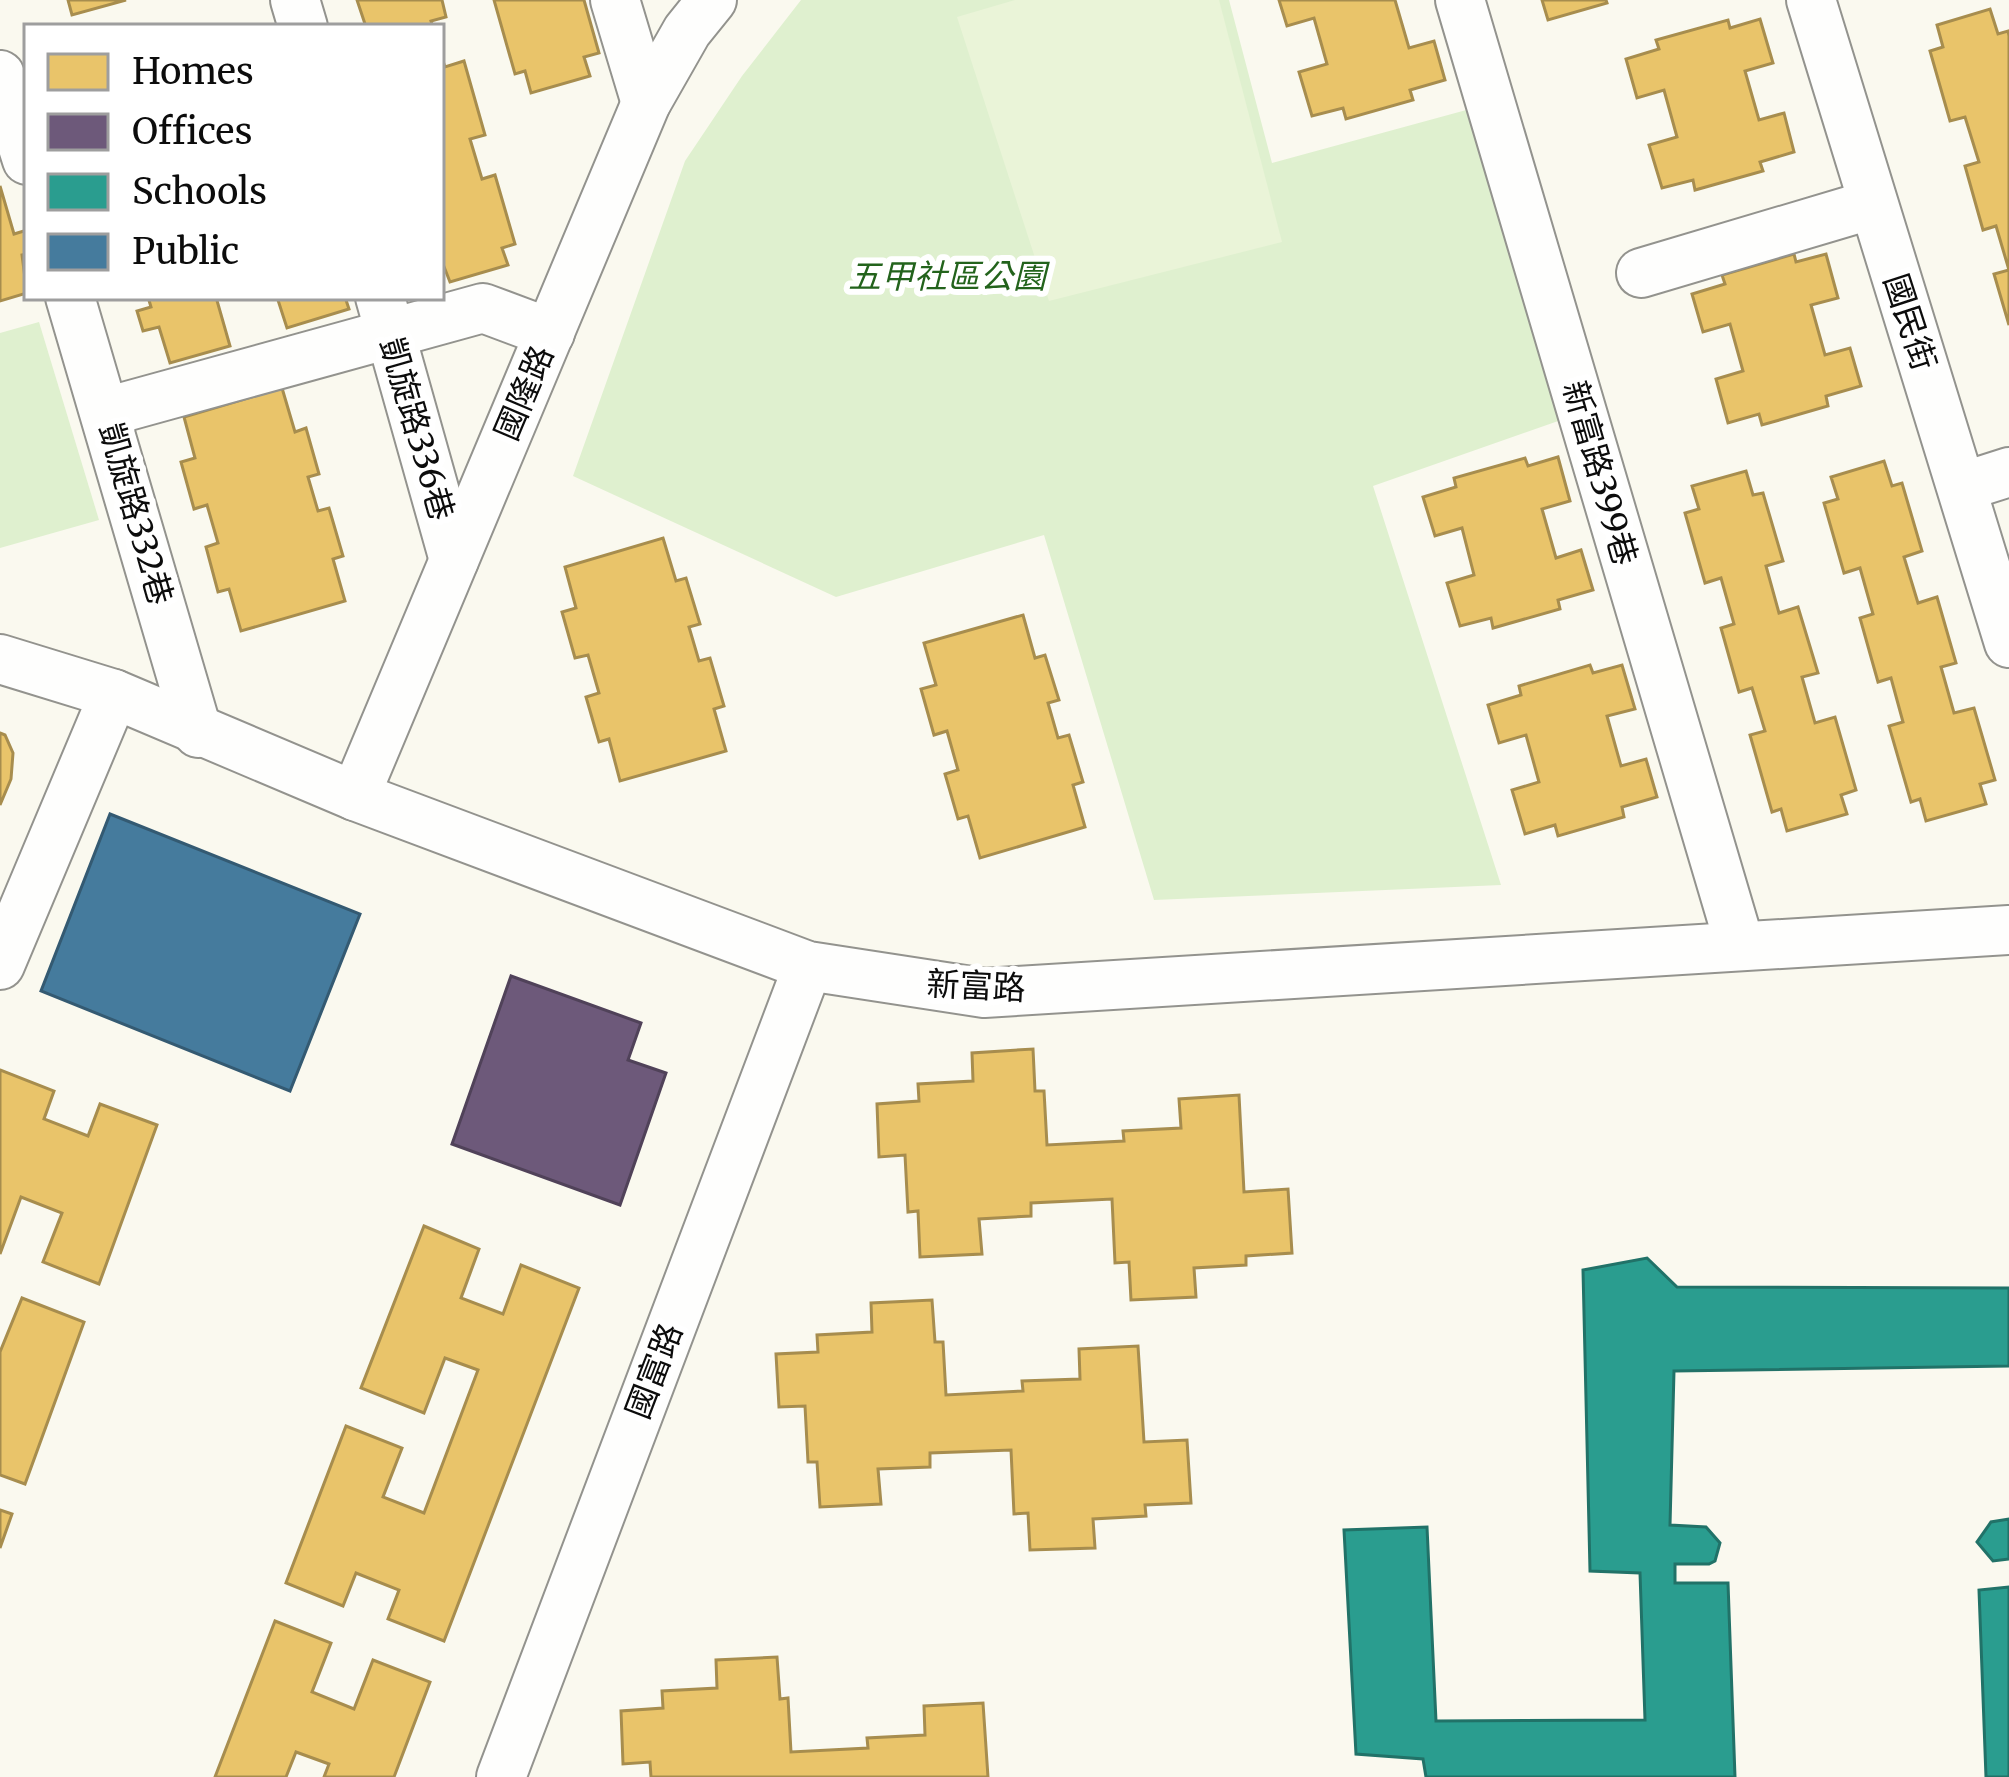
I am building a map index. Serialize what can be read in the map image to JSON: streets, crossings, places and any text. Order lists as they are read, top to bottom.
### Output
{
  "streets": {
    "street": [
      "國民街",
      "國隆路",
      "凱旋路336巷",
      "新富路399巷",
      "凱旋路332巷",
      "新富路",
      "國富路"
    ]
  },
  "crossings": [
    ["國隆路", "凱旋路336巷"],
    ["國隆路", "新富路"],
    ["新富路399巷", "新富路"],
    ["凱旋路332巷", "新富路"],
    ["新富路", "國富路"]
  ],
  "parks": ["五甲社區公園"],
  "legend": [
    "Homes",
    "Offices",
    "Schools",
    "Public"
  ]
}
